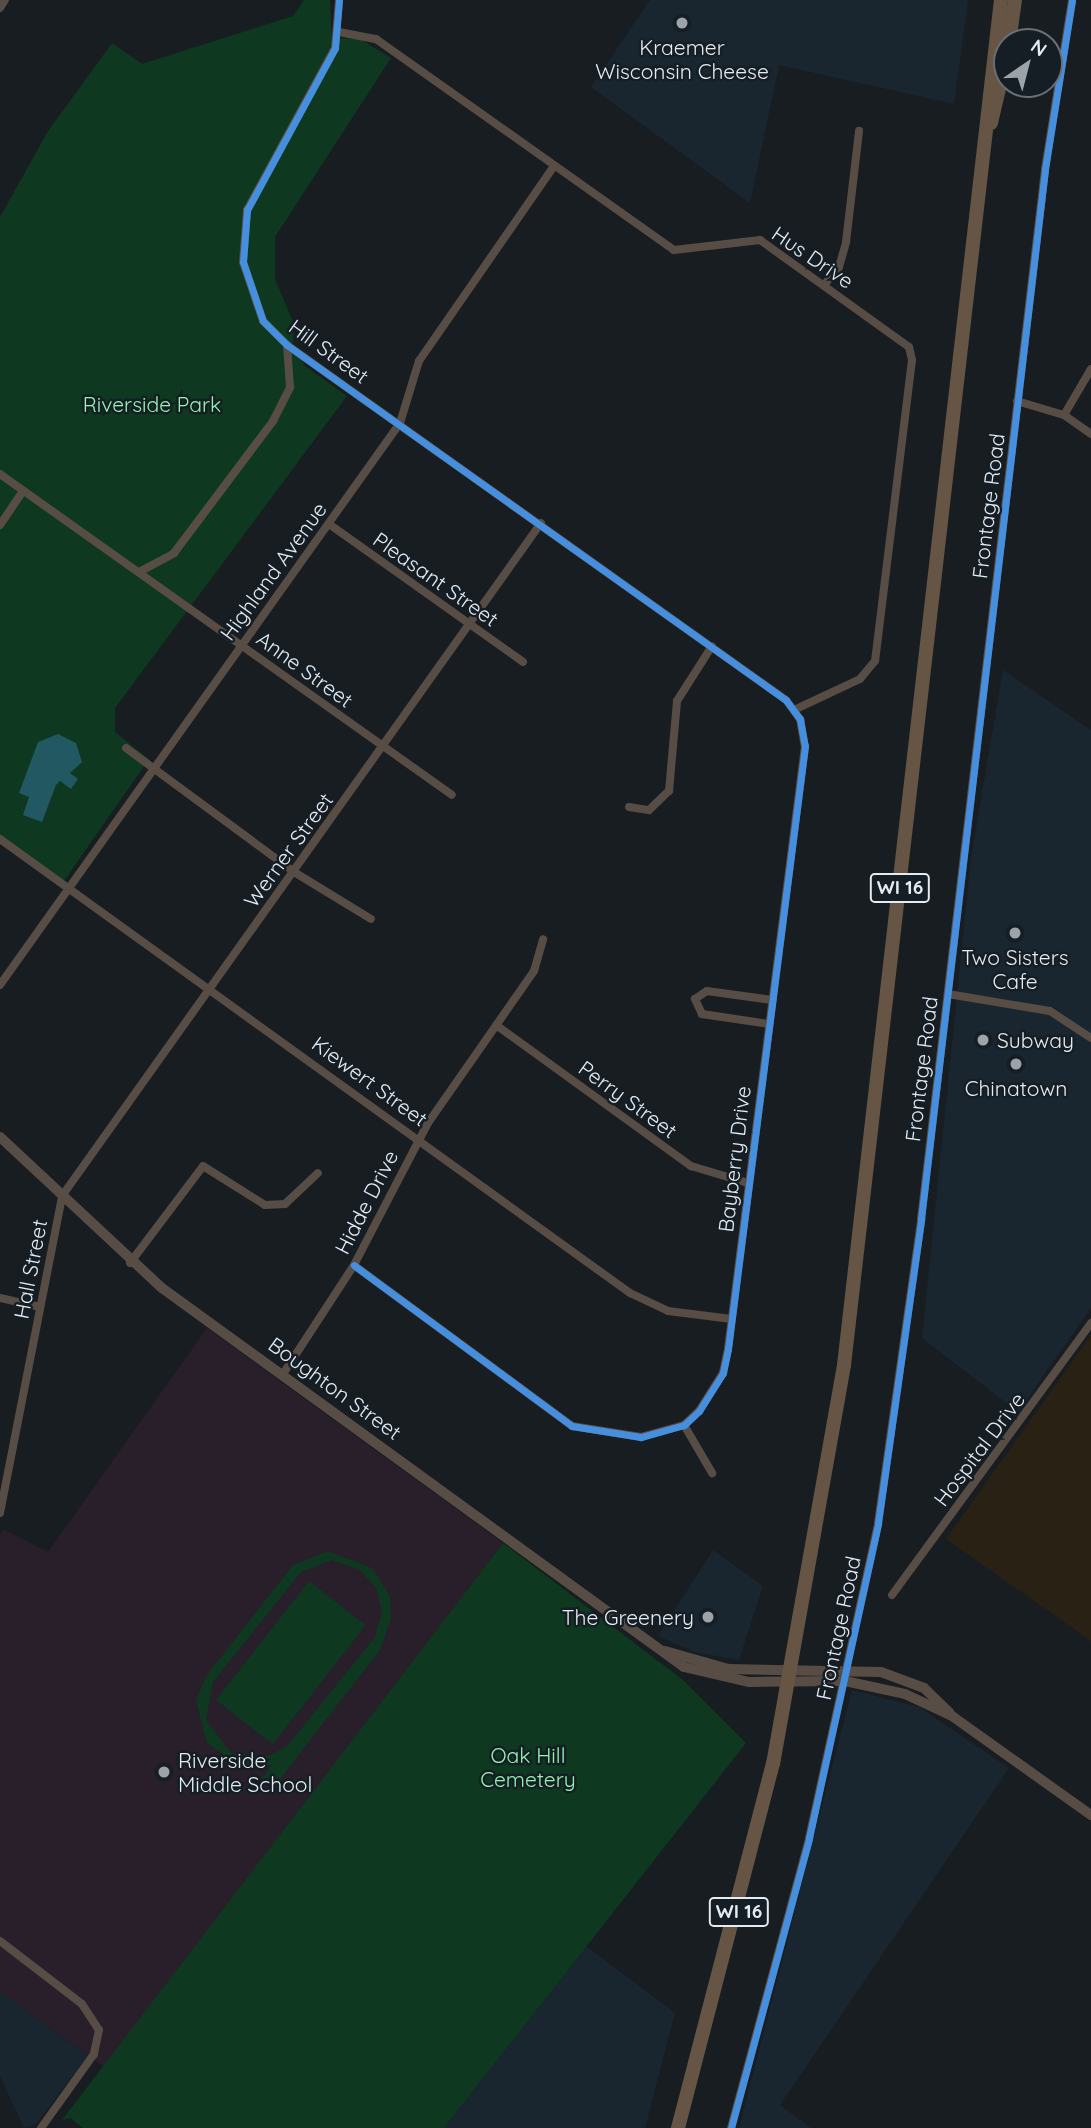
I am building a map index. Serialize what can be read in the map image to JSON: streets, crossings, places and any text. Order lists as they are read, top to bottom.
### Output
{
  "streets": {
    "highway": ["WI 16"],
    "street": [
      "Hus Drive",
      "Hill Street",
      "Frontage Road",
      "Highland Avenue",
      "Pleasant Street",
      "Anne Street",
      "Werner Street",
      "Kiewert Street",
      "Perry Street",
      "Bayberry Drive",
      "Hidde Drive",
      "Hall Street",
      "Boughton Street",
      "Hospital Drive"
    ]
  },
  "crossings": [
    ["Hus Drive", "Hill Street"],
    ["Hus Drive", "Highland Avenue"],
    ["Hus Drive", "Bayberry Drive"],
    ["Hill Street", "Highland Avenue"],
    ["Hill Street", "Werner Street"],
    ["Frontage Road", "Boughton Street"],
    ["Highland Avenue", "Pleasant Street"],
    ["Highland Avenue", "Anne Street"],
    ["Highland Avenue", "Kiewert Street"],
    ["Pleasant Street", "Werner Street"],
    ["Anne Street", "Werner Street"],
    ["Werner Street", "Kiewert Street"],
    ["Werner Street", "Hall Street"],
    ["Werner Street", "Boughton Street"],
    ["Kiewert Street", "Bayberry Drive"],
    ["Kiewert Street", "Hidde Drive"],
    ["Perry Street", "Bayberry Drive"],
    ["Perry Street", "Hidde Drive"],
    ["Hidde Drive", "Boughton Street"],
    ["Hall Street", "Boughton Street"]
  ],
  "parks": ["Riverside Park", "Oak Hill Cemetery"],
  "places": [
    "Kraemer Wisconsin Cheese",
    "Two Sisters Cafe",
    "Subway",
    "Chinatown",
    "The Greenery",
    "Riverside Middle School"
  ],
  "north": "top right"
}
